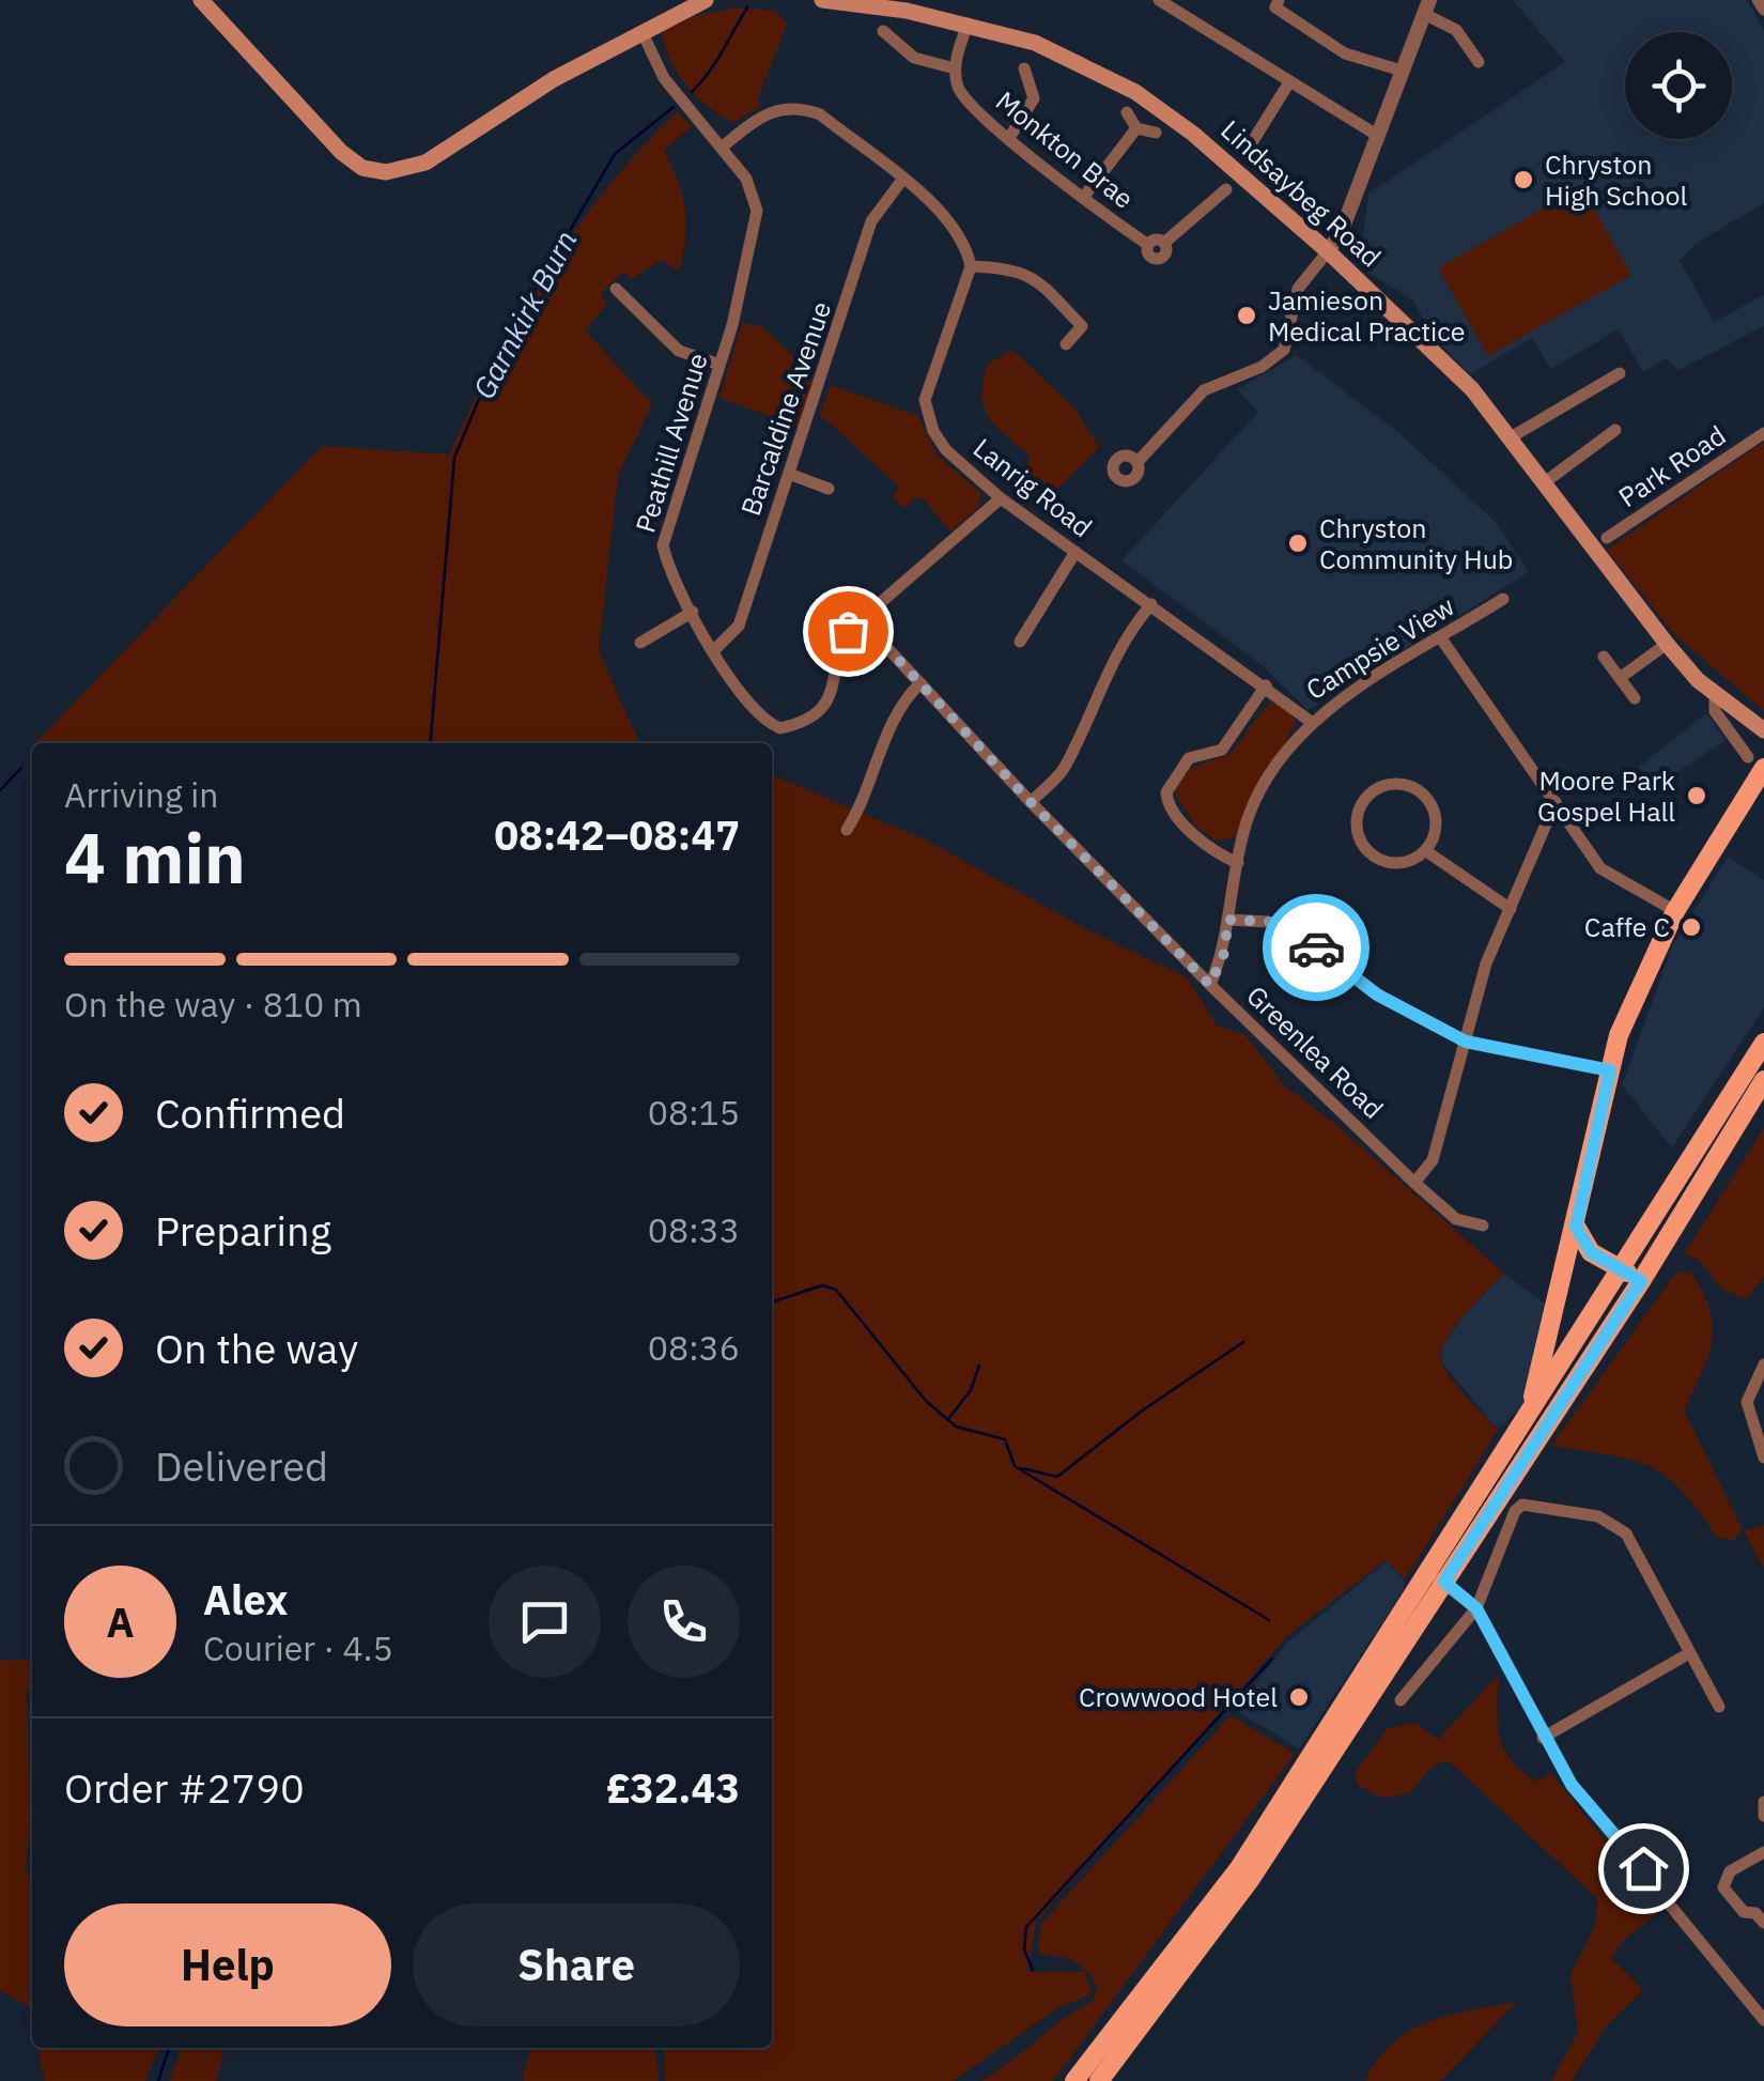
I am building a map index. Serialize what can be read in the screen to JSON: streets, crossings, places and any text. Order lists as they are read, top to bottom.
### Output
{
  "streets": {
    "main road": ["Lindsaybeg Road"],
    "street": [
      "Monkton Brae",
      "Barcaldine Avenue",
      "Peathill Avenue",
      "Park Road",
      "Lanrig Road",
      "Campsie View",
      "Greenlea Road"
    ]
  },
  "crossings": [
    ["Barcaldine Avenue", "Peathill Avenue"],
    ["Peathill Avenue", "Lanrig Road"],
    ["Peathill Avenue", "Greenlea Road"],
    ["Lanrig Road", "Campsie View"],
    ["Campsie View", "Greenlea Road"]
  ],
  "water": ["Garnkirk Burn"],
  "places": [
    "Chryston High School",
    "Jamieson Medical Practice",
    "Chryston Community Hub",
    "Moore Park Gospel Hall",
    "Caffe C",
    "Crowwood Hotel"
  ],
  "page": {
    "heading": ["4 min", "Arriving in", "08:42–08:47"],
    "panel": [
      "Alex",
      "Courier · 4.5",
      "Order #2790",
      "£32.43"
    ],
    "bar": "On the way · 810 m",
    "list": [
      ["Confirmed", "08:15"],
      ["Preparing", "08:33"],
      ["On the way", "08:36"],
      "Delivered"
    ],
    "round": "A",
    "buttons": ["Help", "Share"]
  }
}
